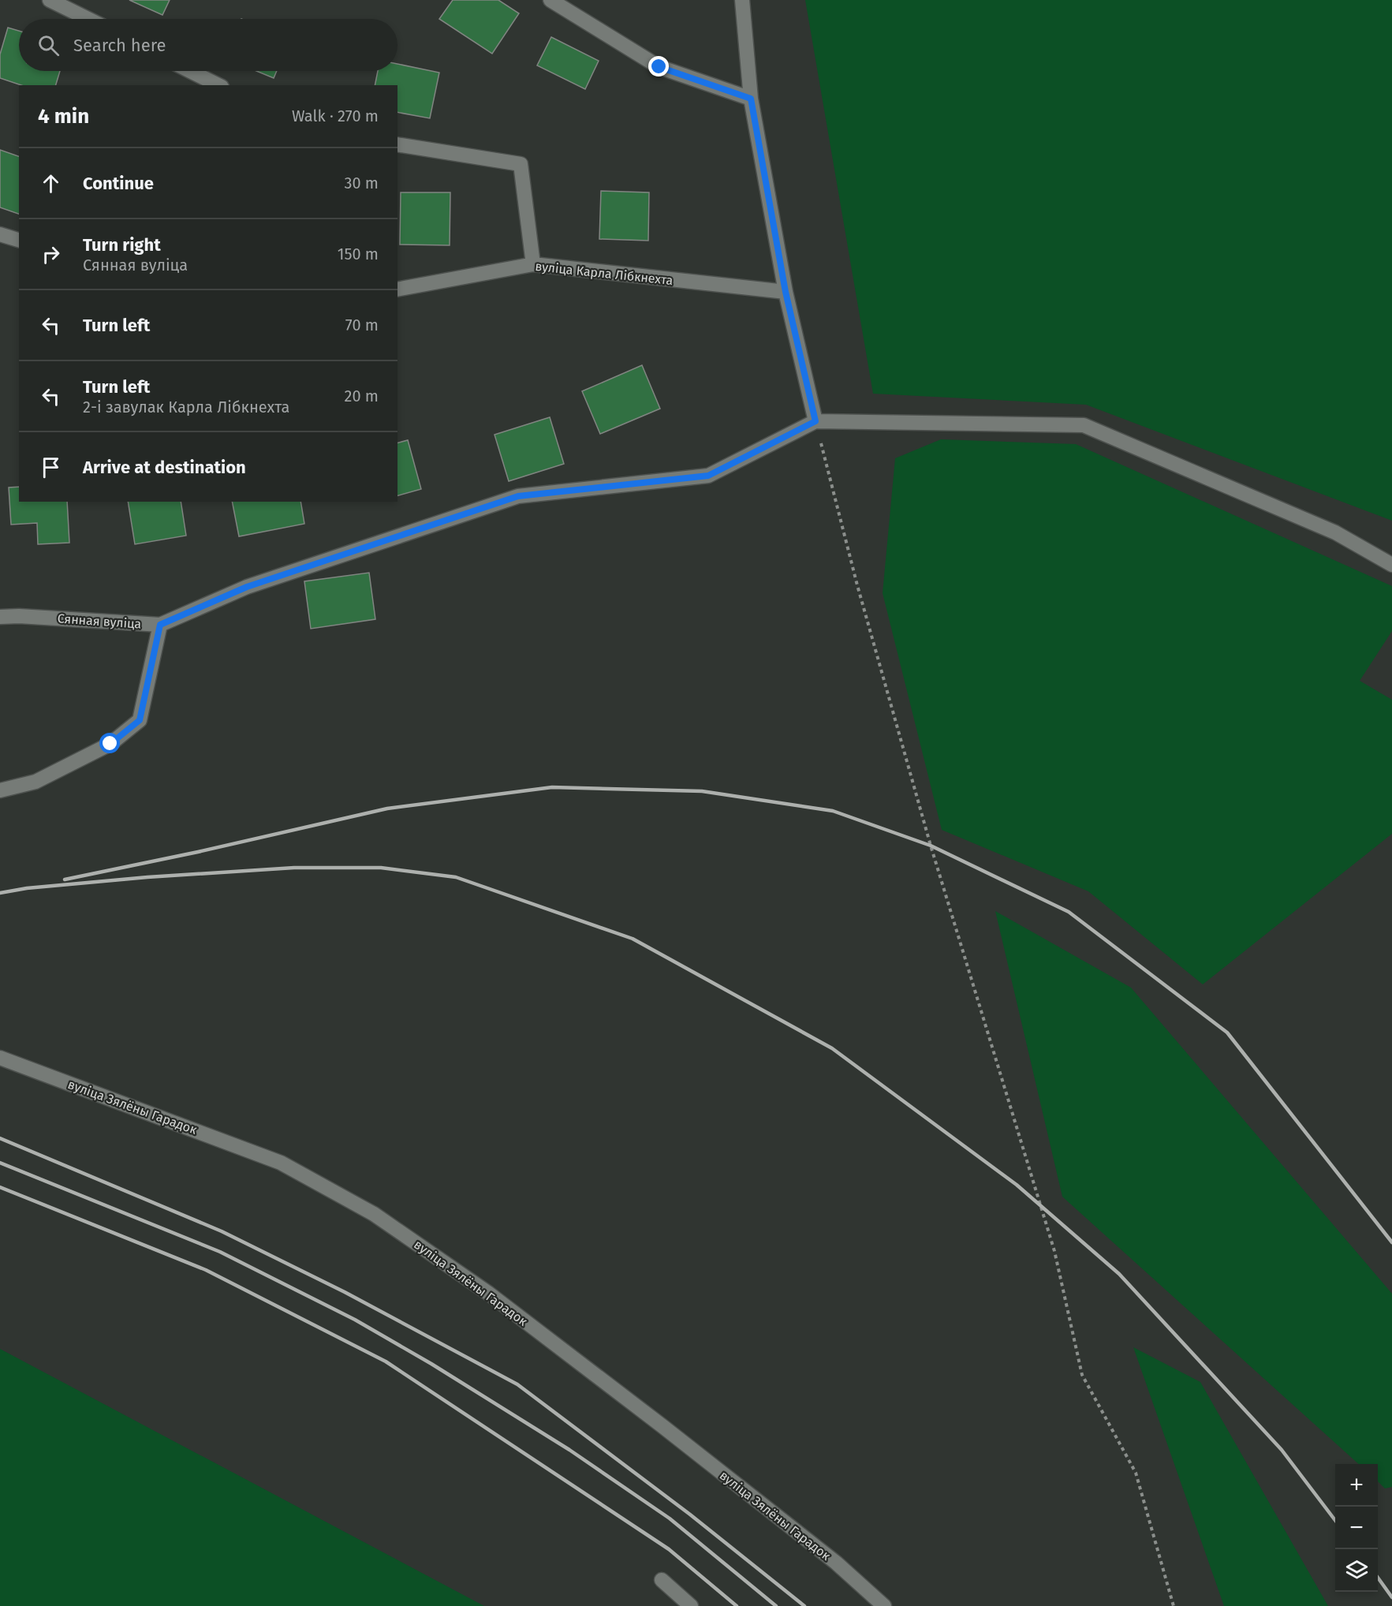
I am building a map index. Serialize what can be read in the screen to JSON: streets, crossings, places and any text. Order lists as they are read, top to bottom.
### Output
{
  "streets": {
    "street": ["вуліца Карла Лібкнехта", "Сянная вуліца", "вуліца Зялёны Гарадок"]
  },
  "page": {
    "search": "Search here",
    "heading": ["4 min", "Walk · 270 m"],
    "list": [
      ["Continue", "30 m"],
      ["Turn right", "Сянная вуліца", "150 m"],
      ["Turn left", "70 m"],
      ["Turn left", "2-і завулак Карла Лібкнехта", "20 m"],
      "Arrive at destination"
    ],
    "map_buttons": ["+", "−"]
  }
}
